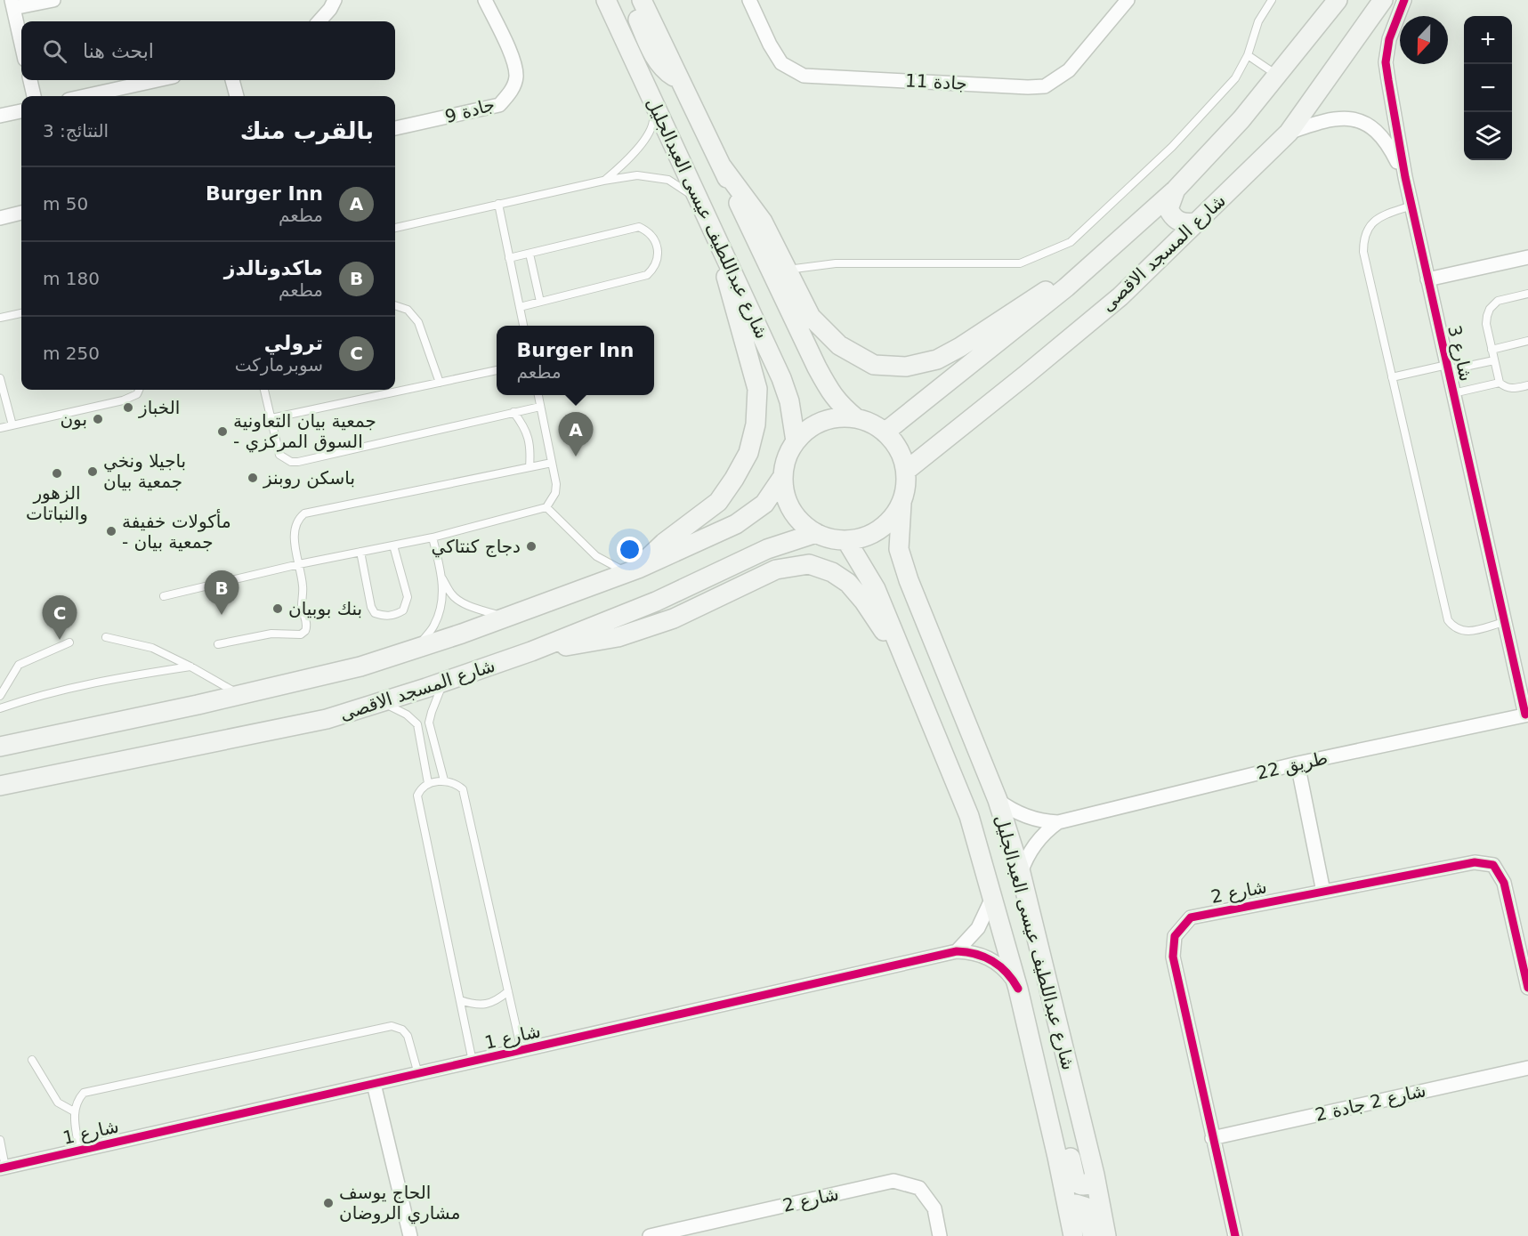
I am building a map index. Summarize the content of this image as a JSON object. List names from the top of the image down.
{
  "streets": {
    "main road": ["شارع عبداللطيف عيسى العبدالجليل", "شارع المسجد الاقصى"],
    "street": [
      "جادة 11",
      "جادة 9",
      "شارع 3",
      "طريق 22",
      "شارع 2",
      "شارع 1",
      "شارع 2 جادة 2"
    ]
  },
  "crossings": [
    ["شارع عبداللطيف عيسى العبدالجليل", "شارع المسجد الاقصى"],
    ["شارع عبداللطيف عيسى العبدالجليل", "طريق 22"],
    ["شارع عبداللطيف عيسى العبدالجليل", "شارع 1"],
    ["شارع المسجد الاقصى", "شارع 3"],
    ["شارع 3", "طريق 22"],
    ["شارع 2", "شارع 2 جادة 2"]
  ],
  "places": [
    "الخباز",
    "بون",
    "جمعية بيان التعاونية - السوق المركزي",
    "باجيلا ونخي جمعية بيان",
    "الزهور والنباتات",
    "باسكن روبنز",
    "مأكولات خفيفة - جمعية بيان",
    "دجاج كنتاكي",
    "بنك بوبيان",
    "الحاج يوسف مشاري الروضان"
  ],
  "north": "bottom",
  "page": {
    "map_buttons": ["+", "−"],
    "search": "ابحث هنا",
    "heading": ["بالقرب منك", "النتائج: 3"],
    "list": [
      {
        "mark": "A",
        "name": "Burger Inn",
        "note": "مطعم",
        "value": "50 m"
      },
      {
        "mark": "B",
        "name": "ماكدونالدز",
        "note": "مطعم",
        "value": "180 m"
      },
      {
        "mark": "C",
        "name": "ترولي",
        "note": "سوبرماركت",
        "value": "250 m"
      }
    ],
    "popup": ["Burger Inn", "مطعم"],
    "pins": ["A", "B", "C"]
  }
}
